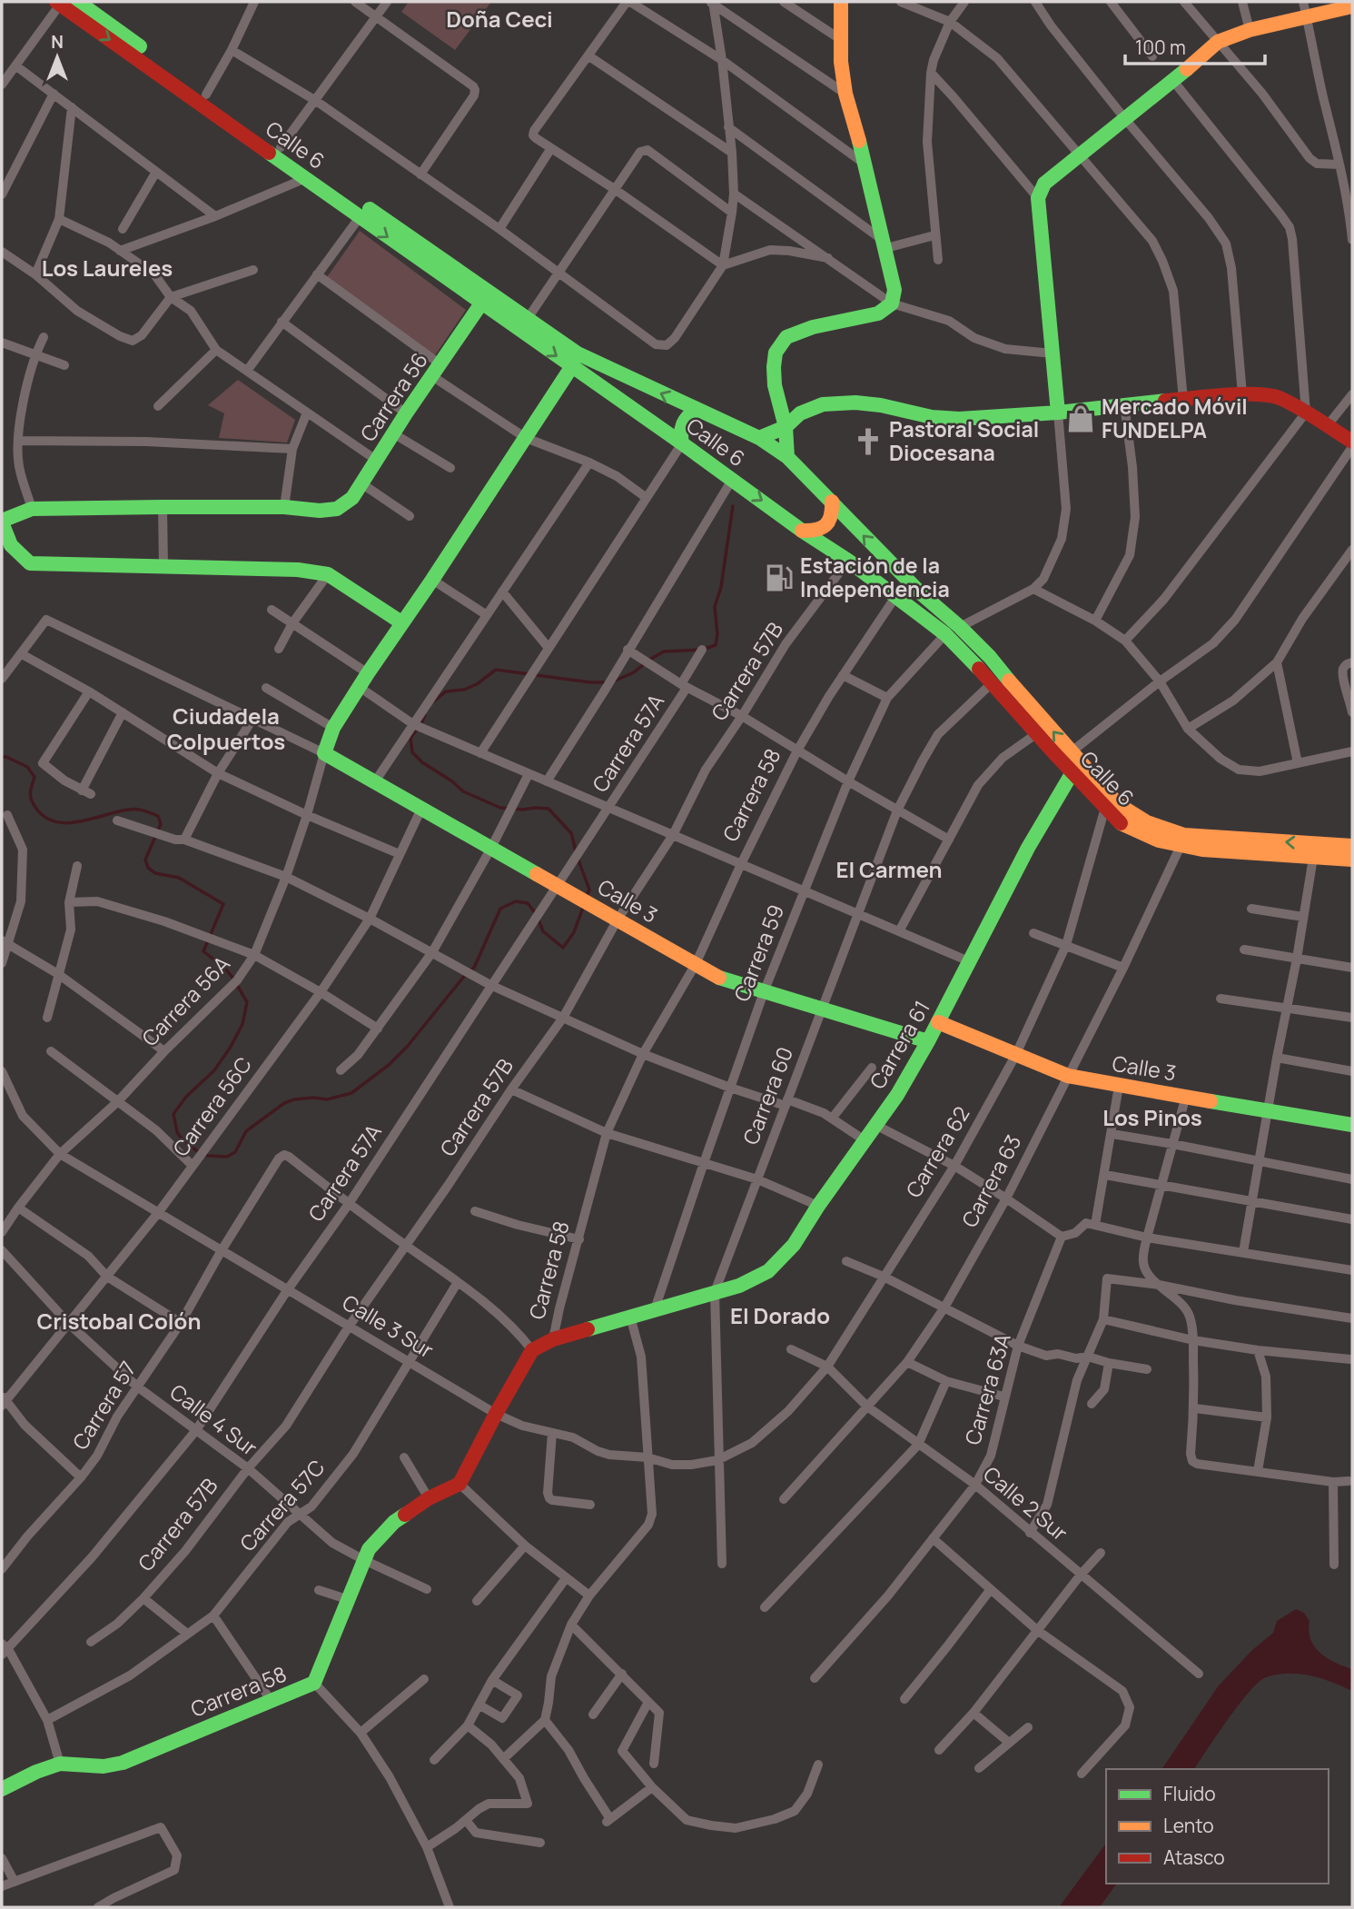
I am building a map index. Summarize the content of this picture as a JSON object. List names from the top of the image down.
{
  "streets": {
    "main road": [
      "Calle 6",
      "Carrera 56",
      "Carrera 58",
      "Calle 3",
      "Carrera 61"
    ],
    "street": [
      "Carrera 57B",
      "Carrera 57A",
      "Carrera 59",
      "Carrera 56A",
      "Carrera 60",
      "Carrera 56C",
      "Carrera 62",
      "Carrera 63",
      "Calle 3 Sur",
      "Carrera 63A",
      "Carrera 57",
      "Calle 4 Sur",
      "Calle 2 Sur",
      "Carrera 57C"
    ]
  },
  "crossings": [
    ["Calle 6", "Carrera 56"],
    ["Calle 6", "Carrera 57B"],
    ["Calle 6", "Carrera 58"],
    ["Calle 6", "Carrera 59"],
    ["Calle 6", "Carrera 61"],
    ["Calle 6", "Carrera 60"],
    ["Calle 6", "Carrera 62"],
    ["Calle 6", "Carrera 63"],
    ["Carrera 57B", "Calle 3"],
    ["Carrera 57B", "Calle 3 Sur"],
    ["Carrera 57B", "Calle 4 Sur"],
    ["Carrera 57A", "Calle 3"],
    ["Carrera 57A", "Calle 3 Sur"],
    ["Carrera 57A", "Carrera 57"],
    ["Carrera 57A", "Calle 4 Sur"],
    ["Carrera 58", "Calle 3"],
    ["Carrera 58", "Carrera 61"],
    ["Carrera 58", "Calle 4 Sur"],
    ["Calle 3", "Carrera 59"],
    ["Calle 3", "Carrera 56A"],
    ["Calle 3", "Carrera 61"],
    ["Calle 3", "Carrera 60"],
    ["Calle 3", "Carrera 56C"],
    ["Calle 3", "Carrera 62"],
    ["Calle 3", "Carrera 63"],
    ["Carrera 59", "Carrera 61"],
    ["Carrera 56A", "Calle 3 Sur"],
    ["Carrera 61", "Carrera 60"],
    ["Carrera 60", "Carrera 62"],
    ["Carrera 60", "Calle 3 Sur"],
    ["Carrera 56C", "Calle 3 Sur"],
    ["Carrera 56C", "Calle 4 Sur"],
    ["Carrera 62", "Calle 3 Sur"],
    ["Carrera 62", "Calle 2 Sur"],
    ["Carrera 63", "Calle 2 Sur"],
    ["Calle 3 Sur", "Carrera 57"],
    ["Calle 3 Sur", "Carrera 57C"],
    ["Carrera 63A", "Calle 2 Sur"],
    ["Carrera 57", "Calle 4 Sur"],
    ["Calle 4 Sur", "Carrera 57C"]
  ],
  "districts": [
    "Doña Ceci",
    "Los Laureles",
    "Ciudadela Colpuertos",
    "El Carmen",
    "Los Pinos",
    "El Dorado",
    "Cristobal Colón"
  ],
  "places": {
    "shop": ["Mercado Móvil FUNDELPA"],
    "church": ["Pastoral Social Diocesana"],
    "fuel station": ["Estación de la Independencia"]
  },
  "legend": ["Fluido", "Lento", "Atasco"],
  "scale_bar": "100 m",
  "north": "top"
}
